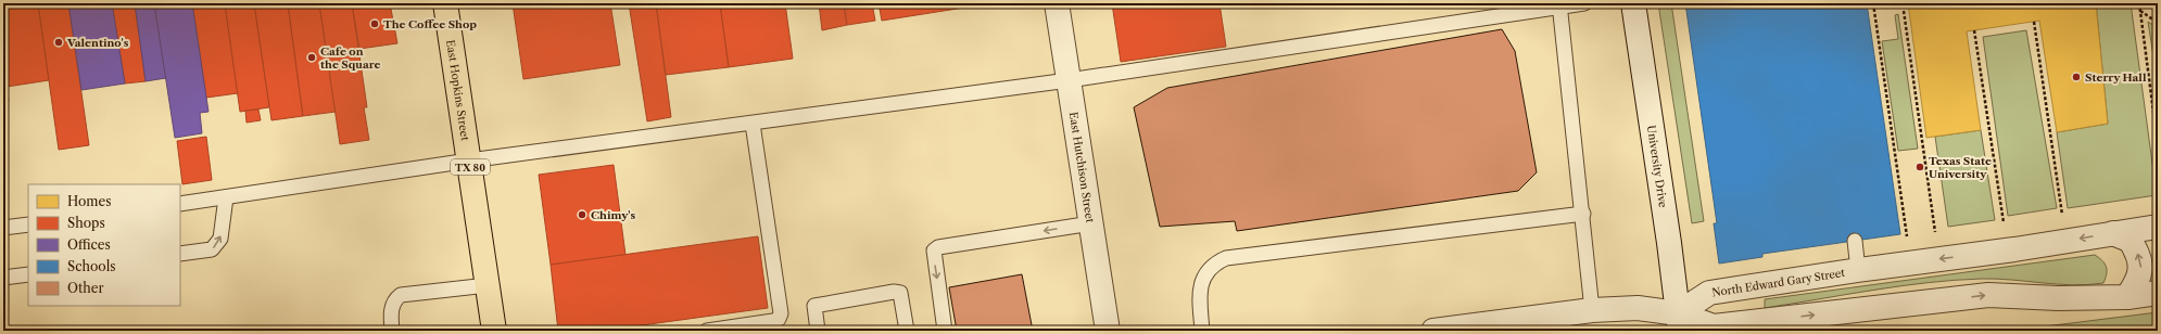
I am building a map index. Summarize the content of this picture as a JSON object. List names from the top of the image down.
{
  "streets": {
    "main road": ["East Hopkins Street", "TX 80"],
    "street": ["East Hutchison Street", "University Drive", "North Edward Gary Street"]
  },
  "crossings": [
    ["University Drive", "North Edward Gary Street"]
  ],
  "places": [
    "The Coffee Shop",
    "Valentino's",
    "Cafe on the Square",
    "Sterry Hall",
    "Texas State University",
    "Chimy's"
  ],
  "legend": [
    "Homes",
    "Shops",
    "Offices",
    "Schools",
    "Other"
  ]
}
